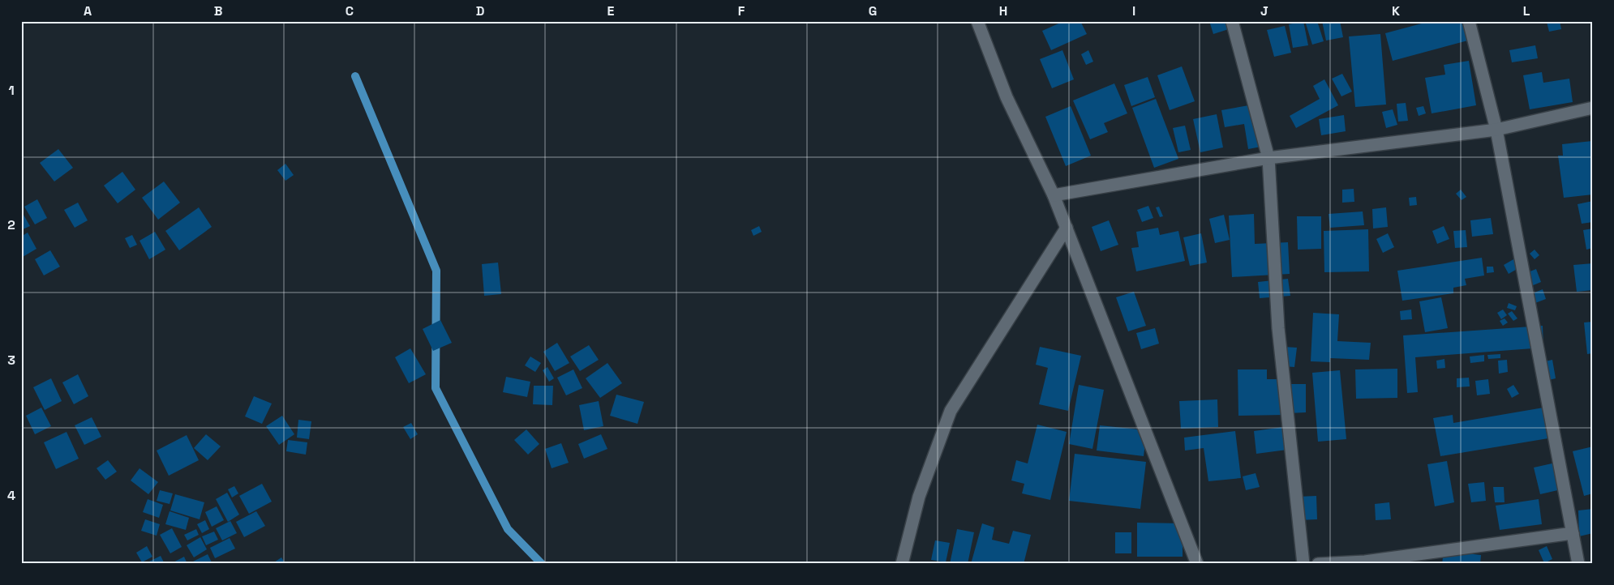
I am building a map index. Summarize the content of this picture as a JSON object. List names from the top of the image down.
{
  "grid": {
    "columns": [
      "A",
      "B",
      "C",
      "D",
      "E",
      "F",
      "G",
      "H",
      "I",
      "J",
      "K",
      "L"
    ],
    "rows": [
      "1",
      "2",
      "3",
      "4"
    ]
  }
}
